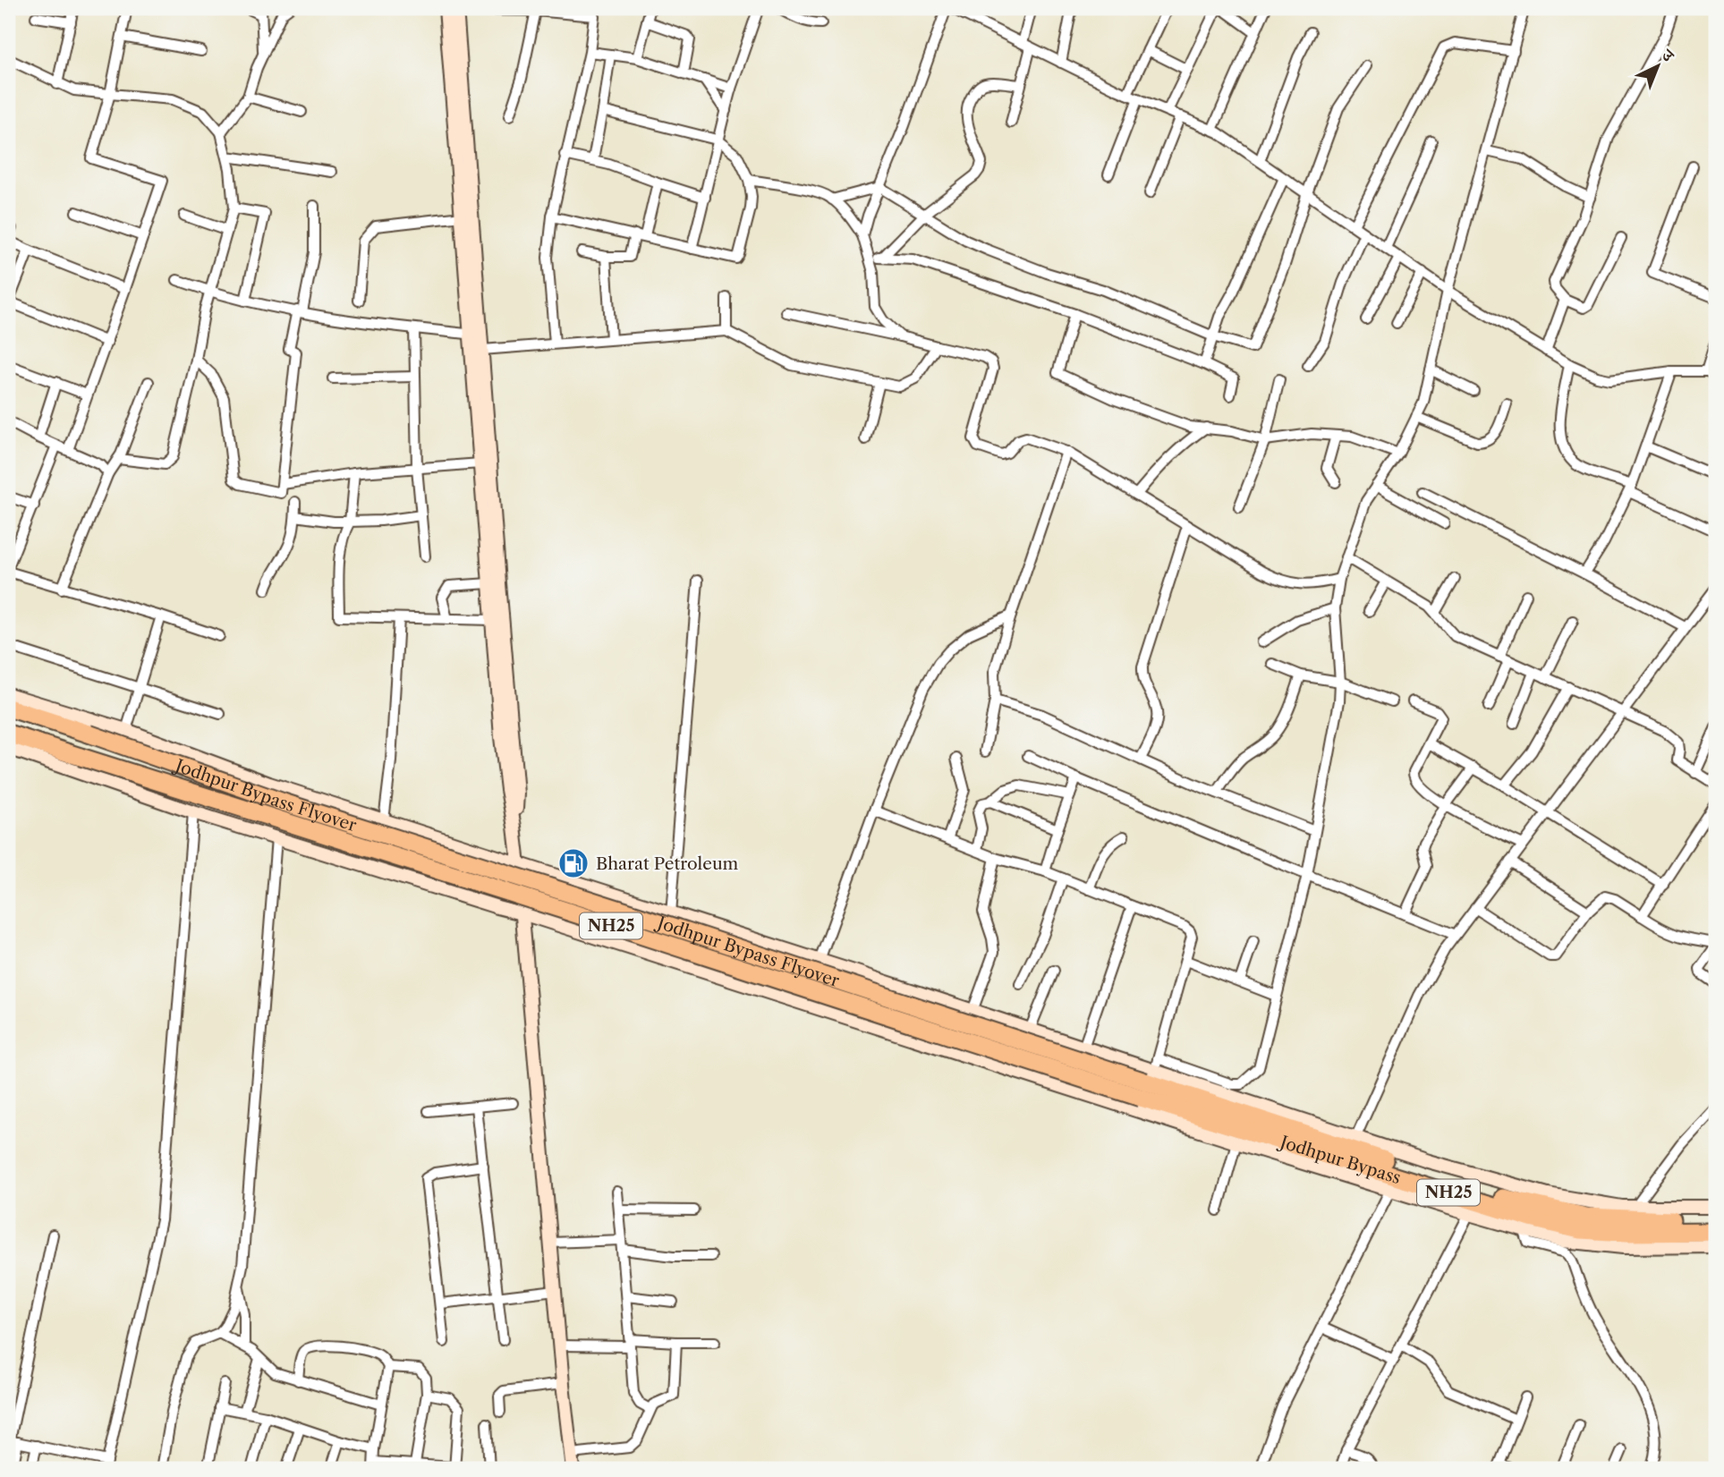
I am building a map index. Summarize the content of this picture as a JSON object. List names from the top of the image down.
{
  "streets": {
    "highway": ["Jodhpur Bypass Flyover", "NH25", "Jodhpur Bypass"]
  },
  "crossings": [
    ["Jodhpur Bypass Flyover", "Jodhpur Bypass"]
  ],
  "places": {
    "fuel station": ["Bharat Petroleum"]
  },
  "north": "top right"
}
